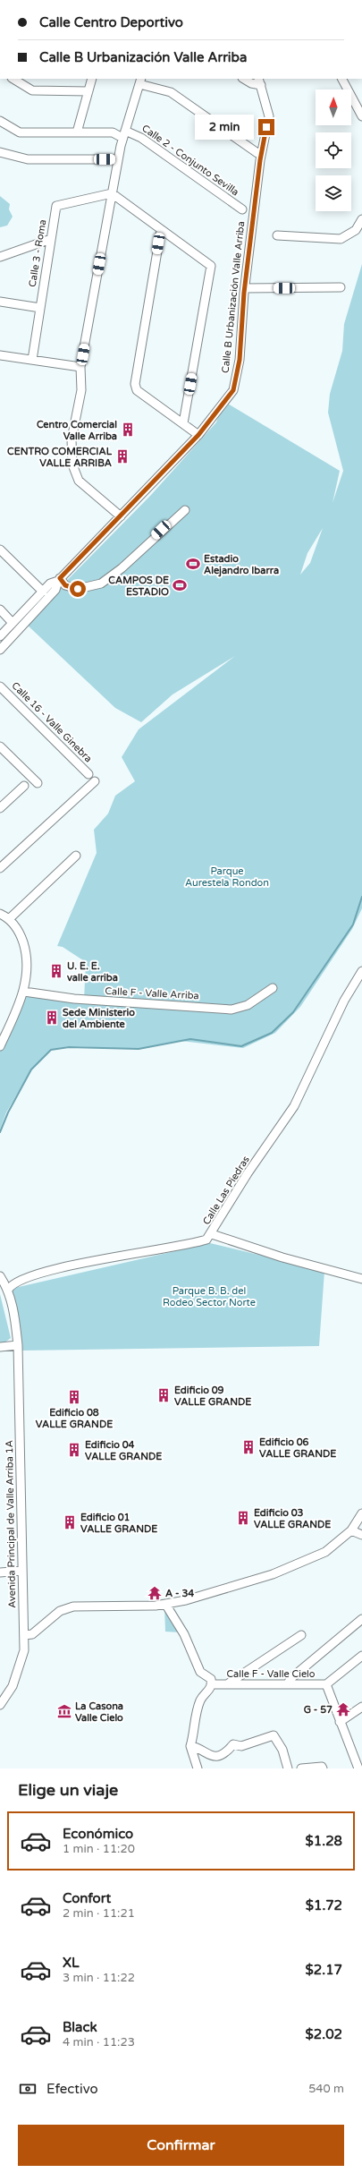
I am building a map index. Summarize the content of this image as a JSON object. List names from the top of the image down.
{
  "streets": {
    "street": [
      "Calle 2 - Conjunto Sevilla",
      "Calle 3 - Roma",
      "Calle B Urbanización Valle Arriba",
      "Calle 16 - Valle Ginebra",
      "Calle F - Valle Arriba",
      "Calle Las Piedras",
      "Avenida Principal de Valle Arriba 1A",
      "Calle F - Valle Cielo"
    ]
  },
  "crossings": [
    ["Calle Las Piedras", "Avenida Principal de Valle Arriba 1A"]
  ],
  "parks": ["Parque Aurestela Rondon", "Parque B. B. del Rodeo Sector Norte"],
  "places": {
    "building": [
      "Centro Comercial Valle Arriba",
      "CENTRO COMERCIAL VALLE ARRIBA",
      "U. E. E. valle arriba",
      "Sede Ministerio del Ambiente",
      "Edificio 09 VALLE GRANDE",
      "Edificio 08 VALLE GRANDE",
      "Edificio 06 VALLE GRANDE",
      "Edificio 04 VALLE GRANDE",
      "Edificio 03 VALLE GRANDE",
      "Edificio 01 VALLE GRANDE"
    ],
    "sports": ["Estadio Alejandro Ibarra", "CAMPOS DE ESTADIO"],
    "temple": ["A - 34", "G - 57"],
    "museum": ["La Casona Valle Cielo"]
  },
  "north": "top",
  "page": {
    "banner": ["Calle Centro Deportivo", "Calle B Urbanización Valle Arriba"],
    "bubble": "2 min",
    "heading": "Elige un viaje",
    "list": [
      {
        "name": "Económico",
        "note": "1 min · 11:20",
        "value": "$1.28"
      },
      {
        "name": "Confort",
        "note": "2 min · 11:21",
        "value": "$1.72"
      },
      {
        "name": "XL",
        "note": "3 min · 11:22",
        "value": "$2.17"
      },
      {
        "name": "Black",
        "note": "4 min · 11:23",
        "value": "$2.02"
      }
    ],
    "pay": ["Efectivo", "540 m"],
    "buttons": "Confirmar"
  }
}
